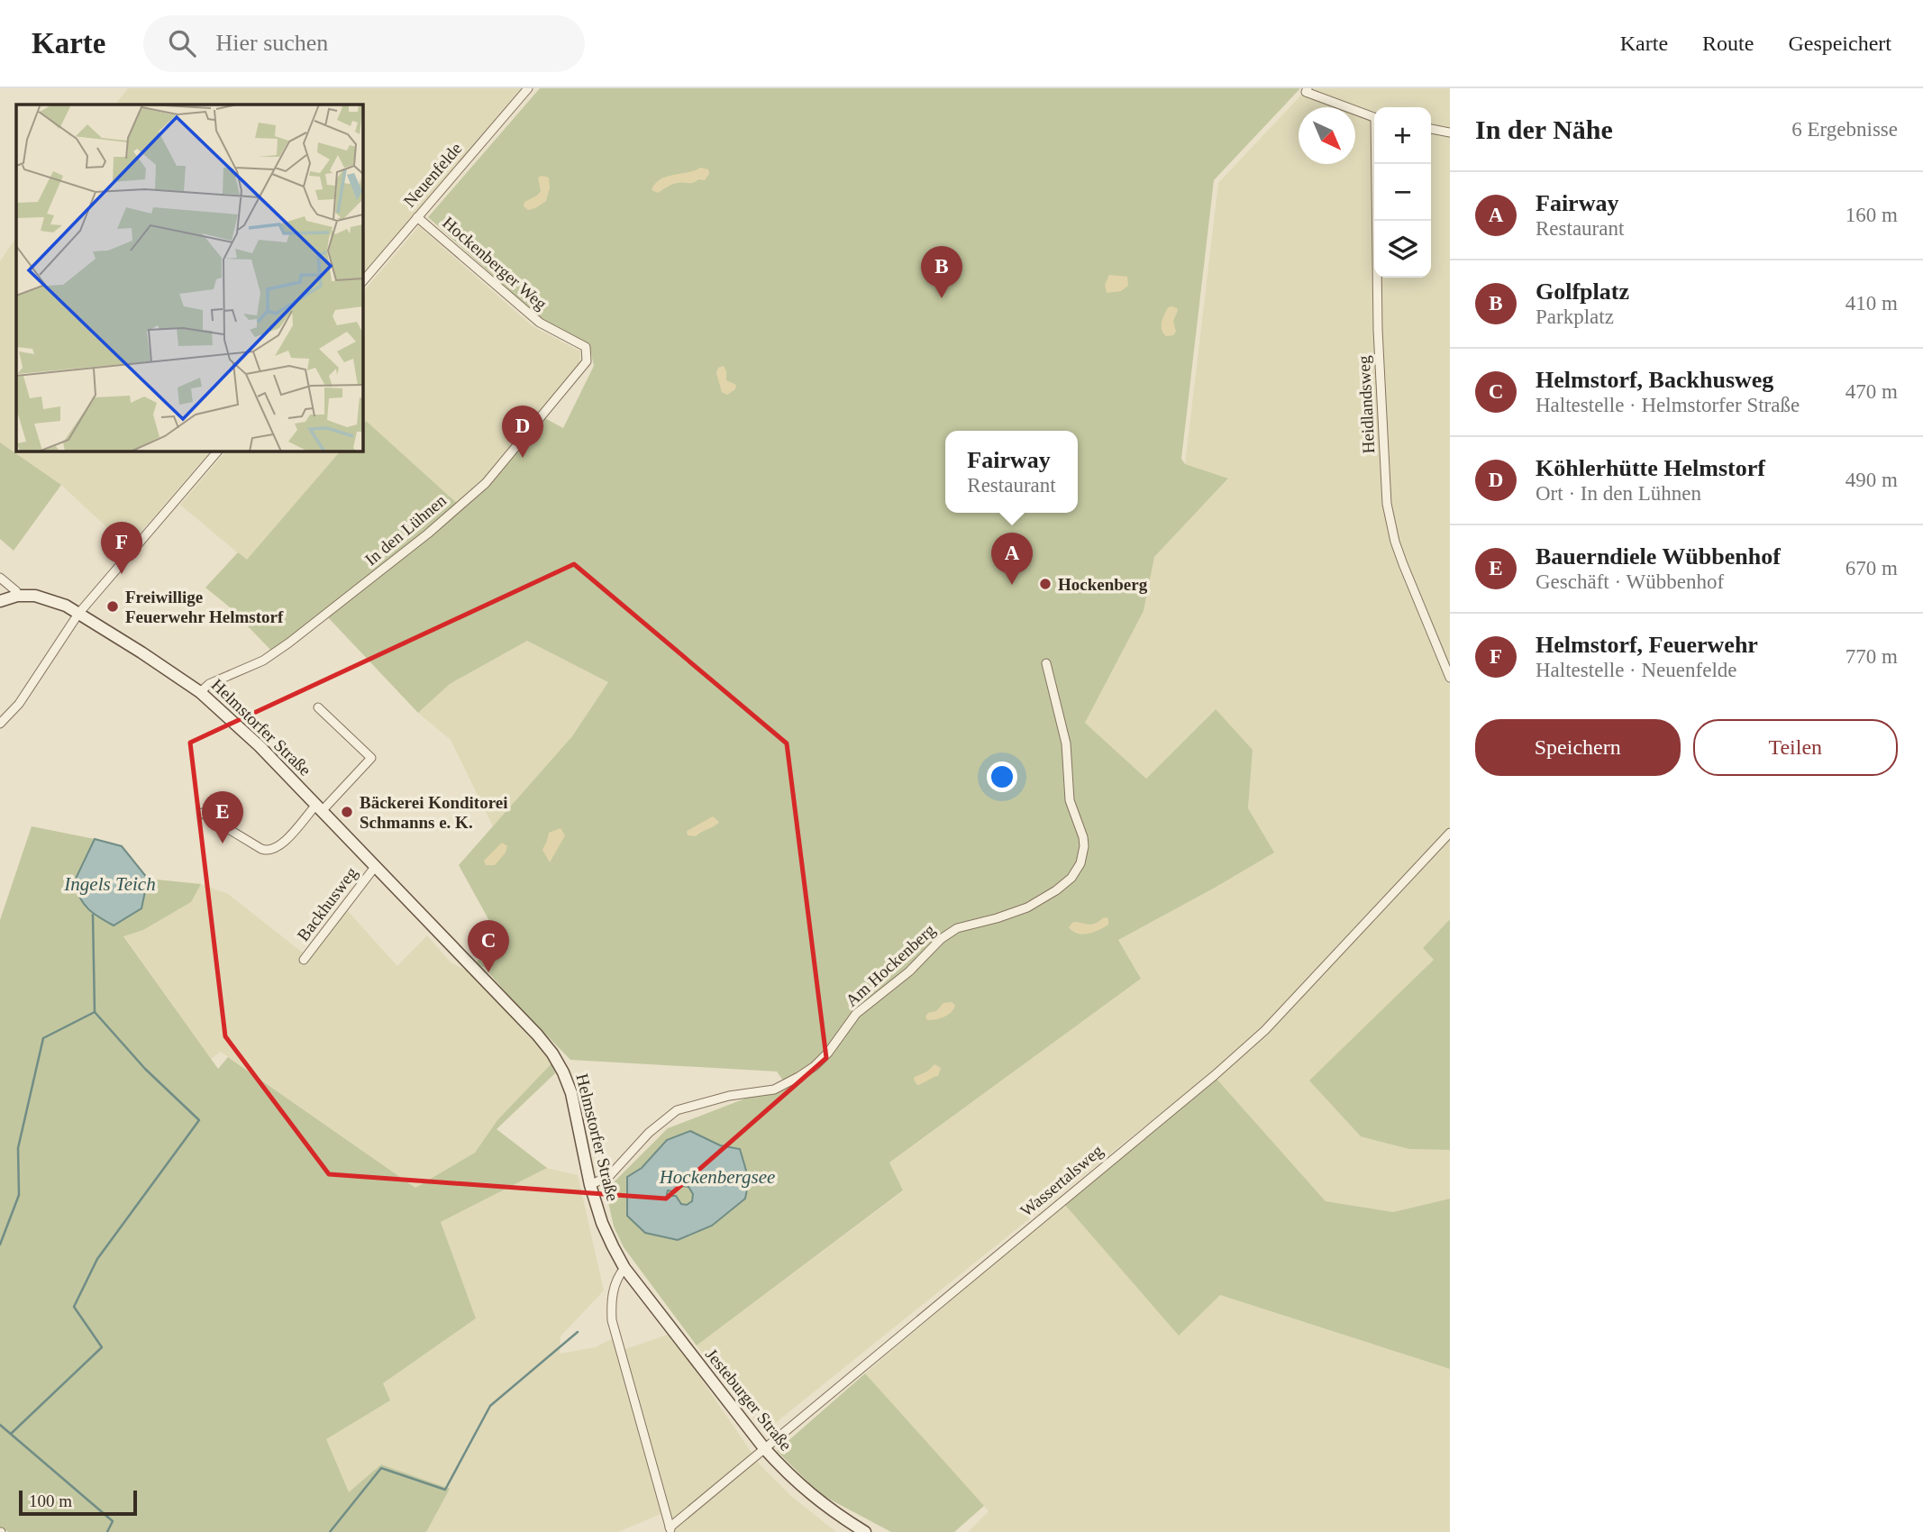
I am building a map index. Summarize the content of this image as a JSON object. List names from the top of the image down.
{
  "streets": {
    "main road": ["Helmstorfer Straße", "Jesteburger Straße"],
    "street": [
      "Neuenfelde",
      "Hockenberger Weg",
      "Heidlandsweg",
      "In den Lühnen",
      "Backhusweg",
      "Am Hockenberg",
      "Wassertalsweg"
    ]
  },
  "crossings": [
    ["Neuenfelde", "Hockenberger Weg"],
    ["Hockenberger Weg", "In den Lühnen"],
    ["In den Lühnen", "Helmstorfer Straße"],
    ["Helmstorfer Straße", "Backhusweg"],
    ["Helmstorfer Straße", "Am Hockenberg"],
    ["Helmstorfer Straße", "Jesteburger Straße"],
    ["Wassertalsweg", "Jesteburger Straße"]
  ],
  "water": ["Ingels Teich", "Hockenbergsee"],
  "places": ["Hockenberg", "Freiwillige Feuerwehr Helmstorf", "Bäckerei Konditorei Schmanns e. K."],
  "scale_bar": "100 m",
  "north": "bottom right",
  "page": {
    "header": "Karte",
    "search": "Hier suchen",
    "nav": ["Karte", "Route", "Gespeichert"],
    "heading": ["In der Nähe", "6 Ergebnisse"],
    "map_buttons": ["+", "−"],
    "list": [
      {
        "mark": "A",
        "name": "Fairway",
        "note": "Restaurant",
        "value": "160 m"
      },
      {
        "mark": "B",
        "name": "Golfplatz",
        "note": "Parkplatz",
        "value": "410 m"
      },
      {
        "mark": "C",
        "name": "Helmstorf, Backhusweg",
        "note": "Haltestelle · Helmstorfer Straße",
        "value": "470 m"
      },
      {
        "mark": "D",
        "name": "Köhlerhütte Helmstorf",
        "note": "Ort · In den Lühnen",
        "value": "490 m"
      },
      {
        "mark": "E",
        "name": "Bauerndiele Wübbenhof",
        "note": "Geschäft · Wübbenhof",
        "value": "670 m"
      },
      {
        "mark": "F",
        "name": "Helmstorf, Feuerwehr",
        "note": "Haltestelle · Neuenfelde",
        "value": "770 m"
      }
    ],
    "pins": [
      "B",
      "D",
      "F",
      "A",
      "E",
      "C"
    ],
    "popup": ["Fairway", "Restaurant"],
    "buttons": ["Speichern", "Teilen"],
    "scale": "100 m"
  }
}
